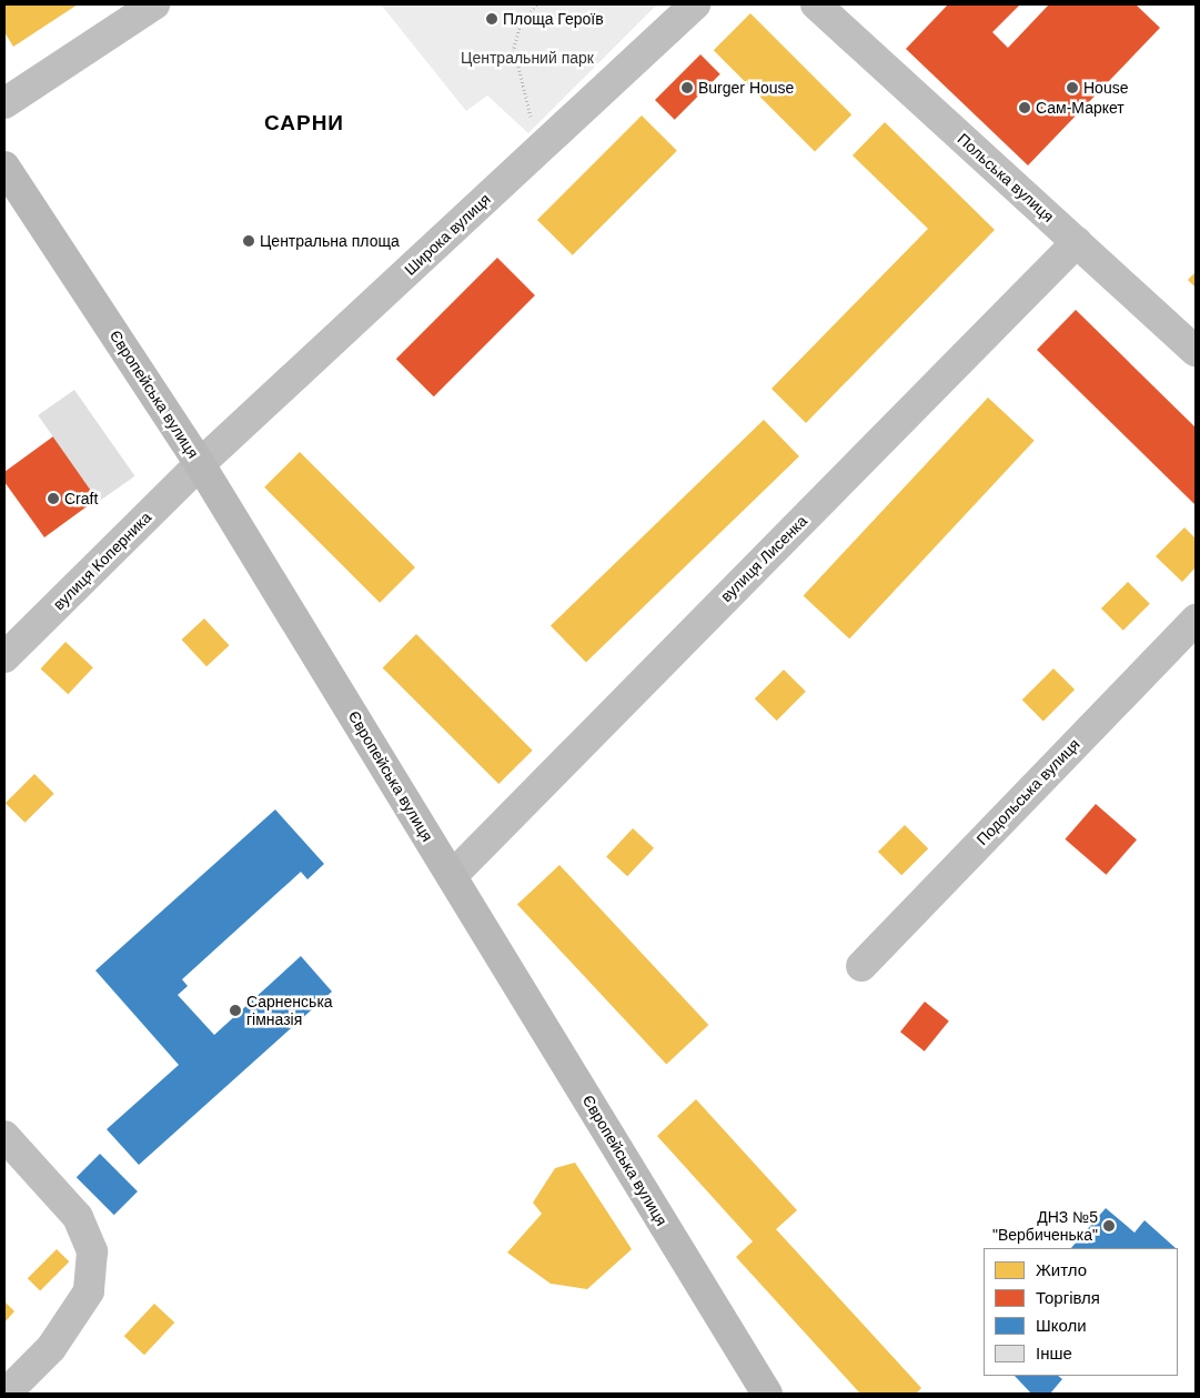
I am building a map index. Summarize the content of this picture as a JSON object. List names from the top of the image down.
{
  "streets": {
    "main road": ["Європейська вулиця"],
    "street": [
      "Польська вулиця",
      "Широка вулиця",
      "вулиця Лисенка",
      "вулиця Коперника",
      "Подольська вулиця"
    ]
  },
  "crossings": [
    ["Польська вулиця", "вулиця Лисенка"],
    ["Широка вулиця", "Європейська вулиця"],
    ["Широка вулиця", "вулиця Коперника"],
    ["Європейська вулиця", "вулиця Лисенка"],
    ["Європейська вулиця", "вулиця Коперника"]
  ],
  "districts": ["САРНИ"],
  "parks": ["Центральний парк"],
  "places": [
    "Площа Героїв",
    "Burger House",
    "House",
    "Сам-Маркет",
    "Центральна площа",
    "Craft",
    "Сарненська гімназія",
    "ДНЗ №5 \"Вербиченька\""
  ],
  "legend": [
    "Житло",
    "Торгівля",
    "Школи",
    "Інше"
  ]
}
